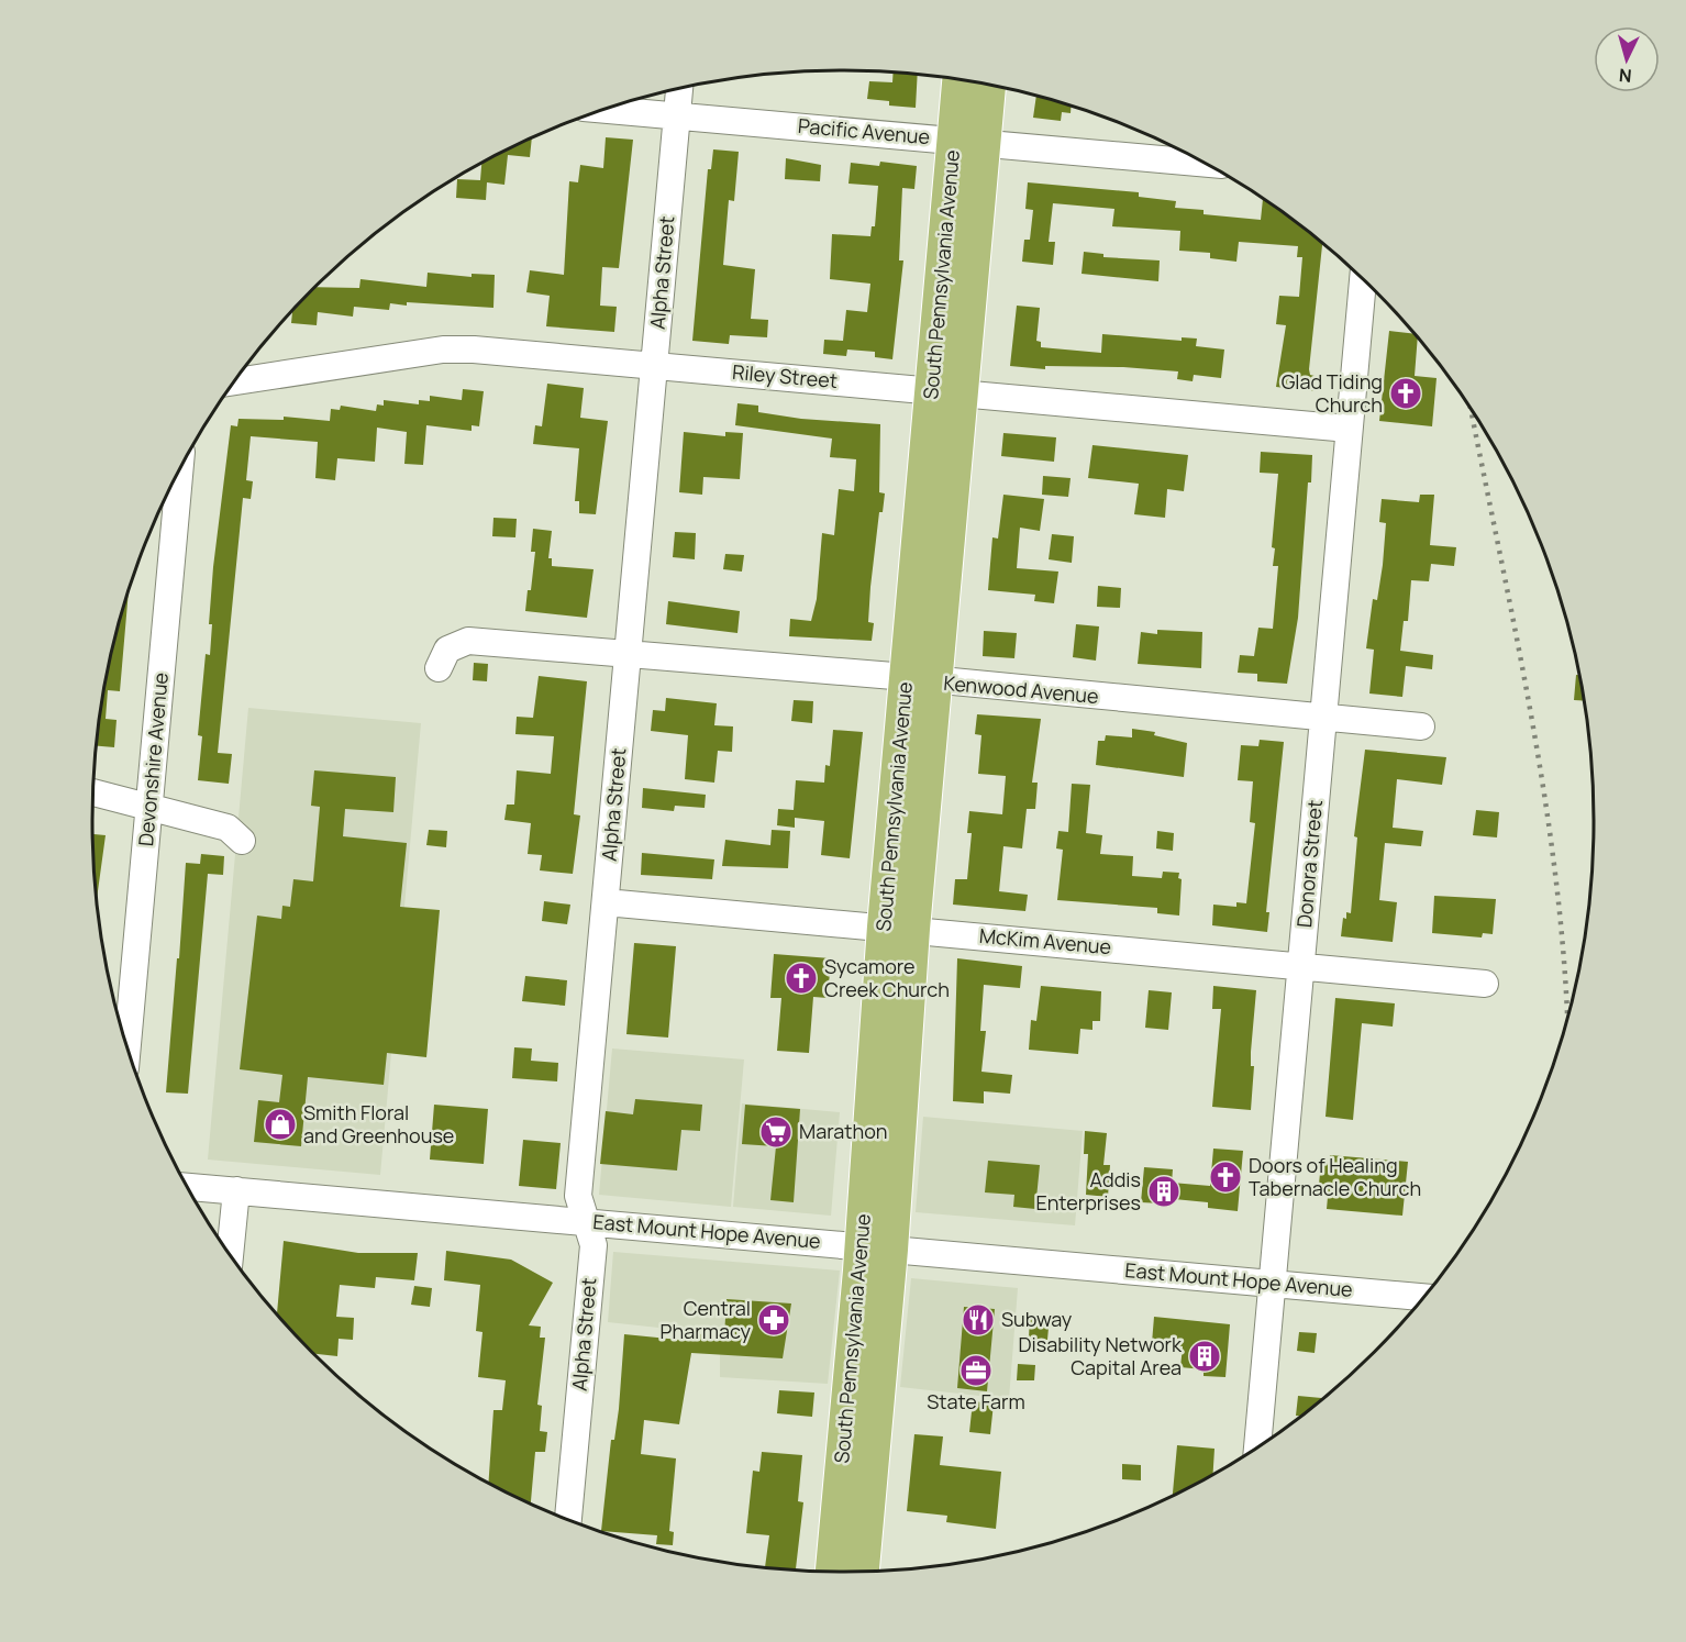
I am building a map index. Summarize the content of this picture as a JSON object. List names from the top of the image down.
{
  "streets": {
    "main road": ["South Pennsylvania Avenue"],
    "street": [
      "Pacific Avenue",
      "Alpha Street",
      "Riley Street",
      "Kenwood Avenue",
      "Devonshire Avenue",
      "Donora Street",
      "McKim Avenue",
      "East Mount Hope Avenue"
    ]
  },
  "crossings": [
    ["Pacific Avenue", "Alpha Street"],
    ["Pacific Avenue", "South Pennsylvania Avenue"],
    ["Alpha Street", "Riley Street"],
    ["Alpha Street", "Kenwood Avenue"],
    ["Alpha Street", "McKim Avenue"],
    ["Alpha Street", "East Mount Hope Avenue"],
    ["South Pennsylvania Avenue", "Riley Street"],
    ["South Pennsylvania Avenue", "Kenwood Avenue"],
    ["South Pennsylvania Avenue", "McKim Avenue"],
    ["South Pennsylvania Avenue", "East Mount Hope Avenue"],
    ["Riley Street", "Donora Street"],
    ["Kenwood Avenue", "Donora Street"],
    ["Donora Street", "McKim Avenue"],
    ["Donora Street", "East Mount Hope Avenue"]
  ],
  "places": {
    "church": ["Glad Tiding Church", "Sycamore Creek Church", "Doors of Healing Tabernacle Church"],
    "shop": ["Smith Floral and Greenhouse"],
    "supermarket": ["Marathon"],
    "building": ["Addis Enterprises", "Disability Network Capital Area"],
    "pharmacy": ["Central Pharmacy"],
    "restaurant": ["Subway"],
    "office": ["State Farm"]
  },
  "north": "bottom"
}
